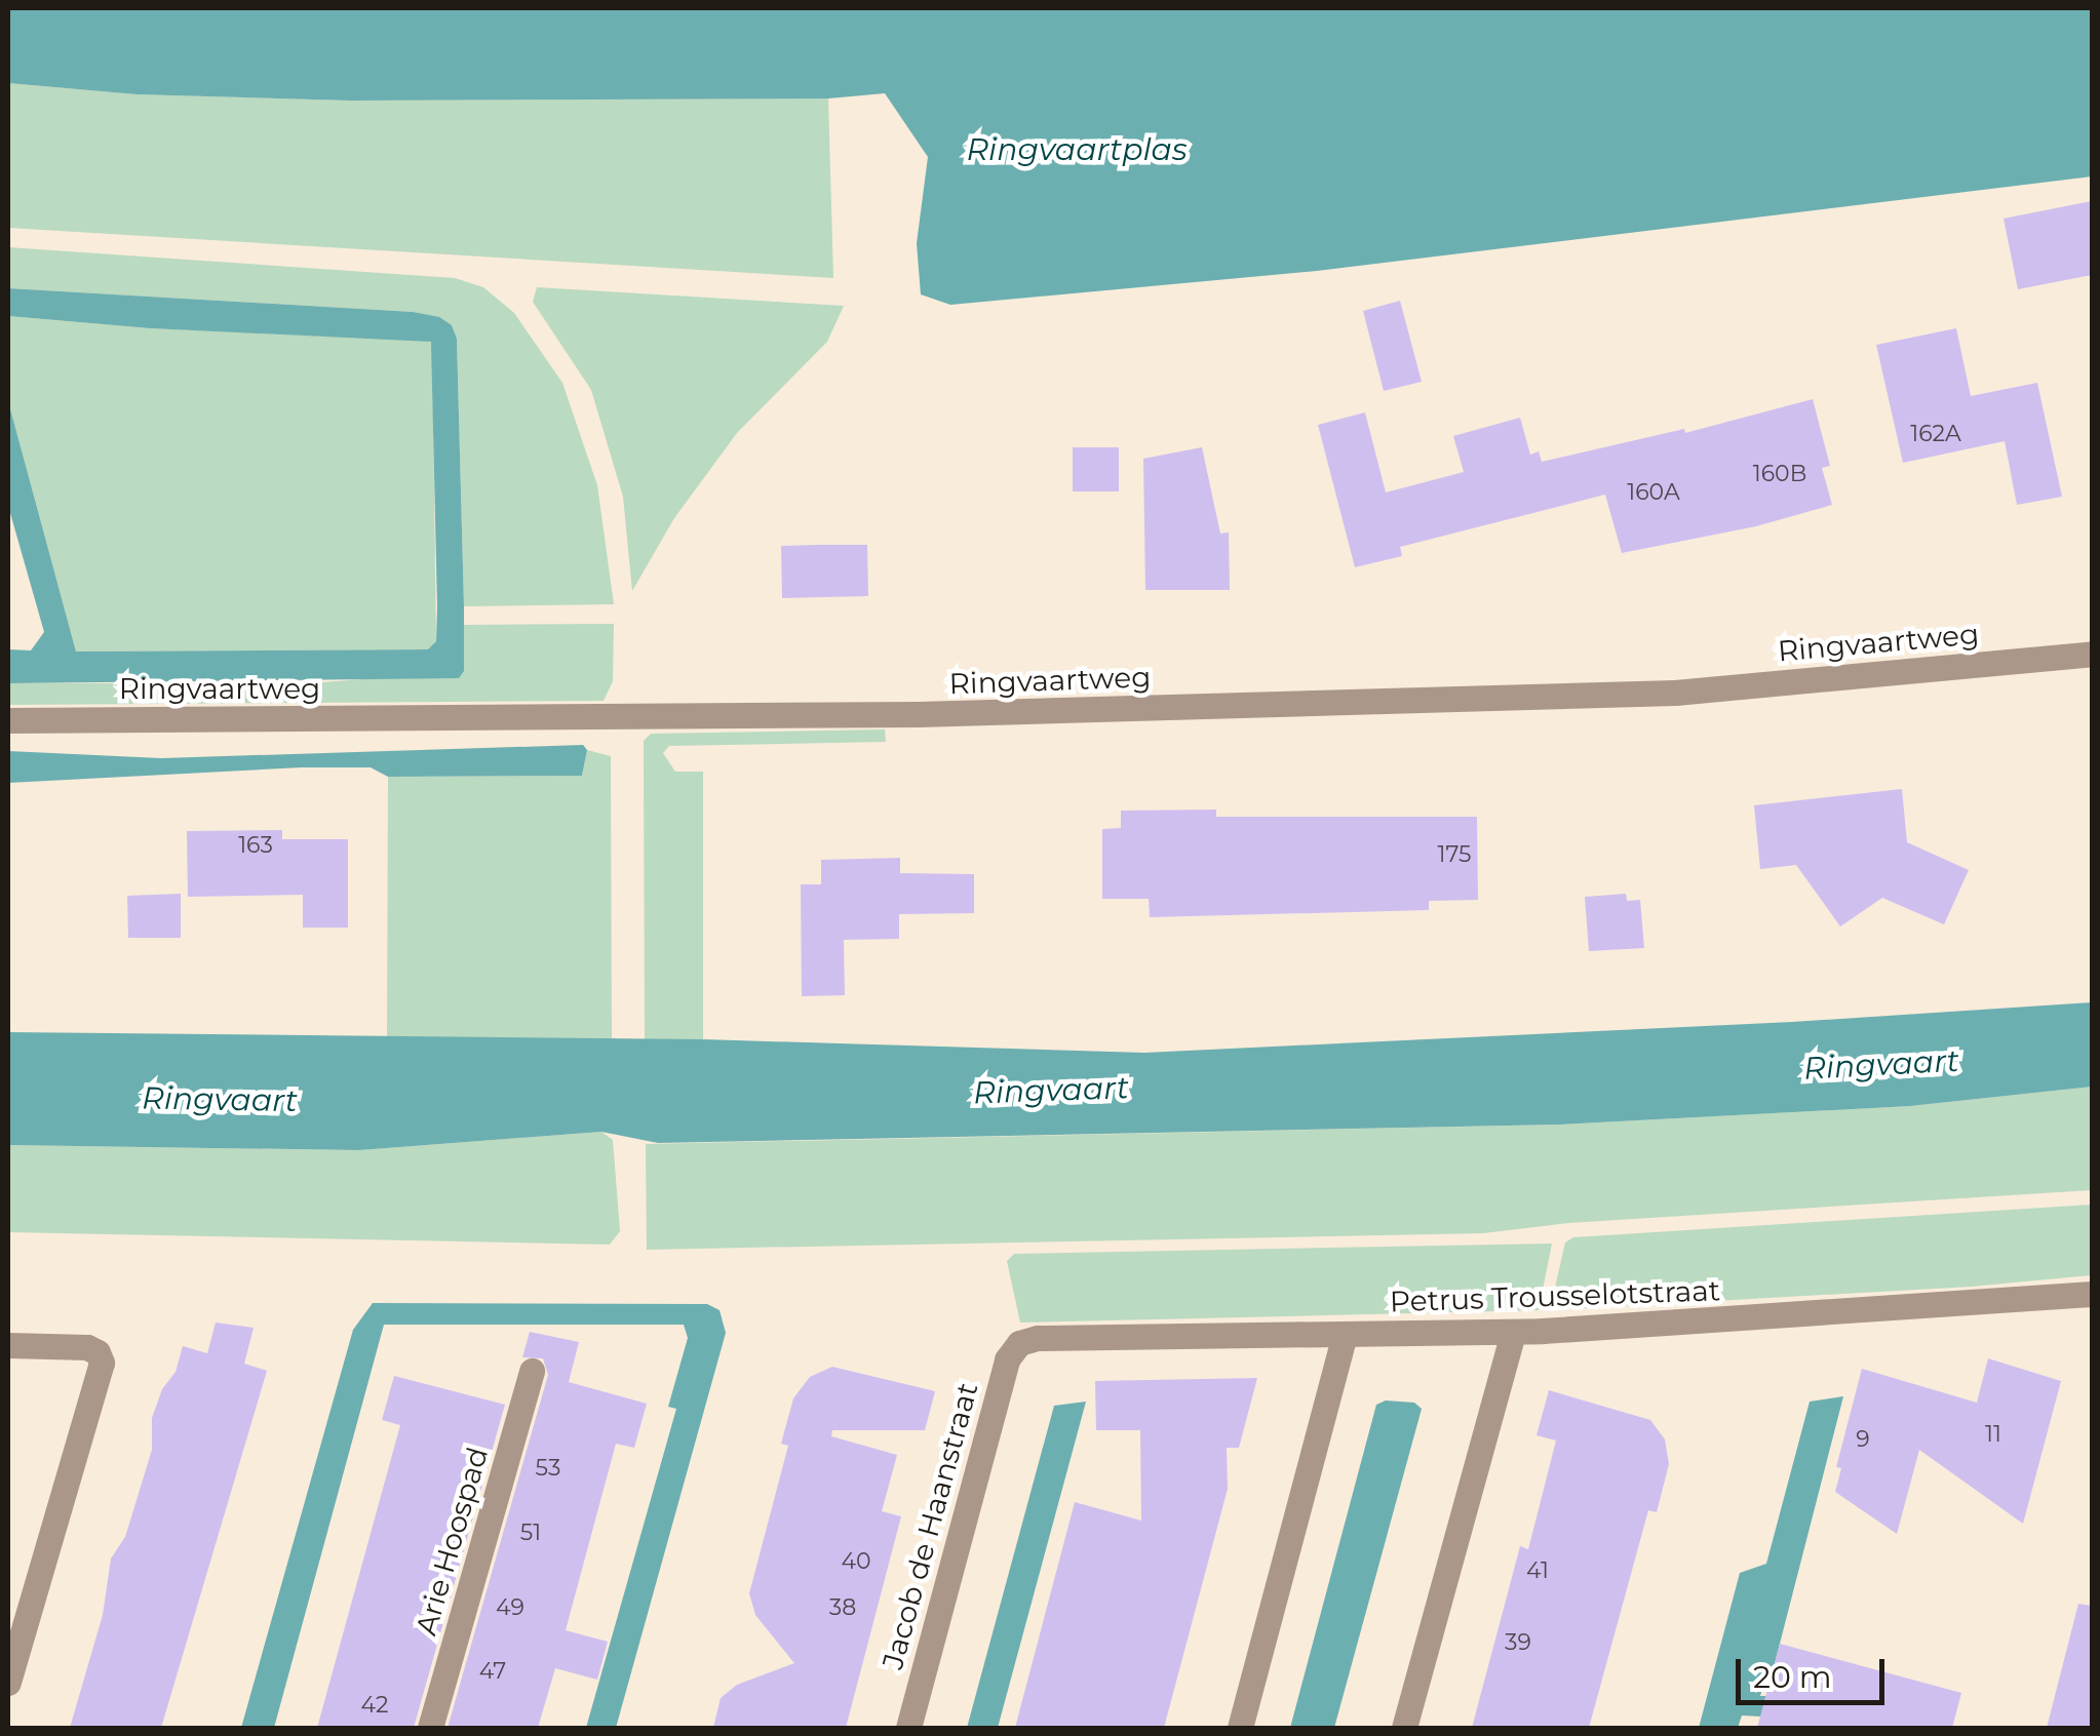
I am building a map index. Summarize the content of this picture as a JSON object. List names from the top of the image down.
{
  "streets": {
    "street": [
      "Ringvaartweg",
      "Petrus Trousselotstraat",
      "Jacob de Haanstraat",
      "Arie Hoospad"
    ]
  },
  "crossings": [
    ["Petrus Trousselotstraat", "Jacob de Haanstraat"]
  ],
  "water": ["Ringvaartplas", "Ringvaart"],
  "house_numbers": [
    "162A",
    "160B",
    "160A",
    "163",
    "175",
    "11",
    "9",
    "53",
    "51",
    "40",
    "41",
    "49",
    "38",
    "39",
    "47",
    "42"
  ],
  "scale_bar": "20 m"
}
